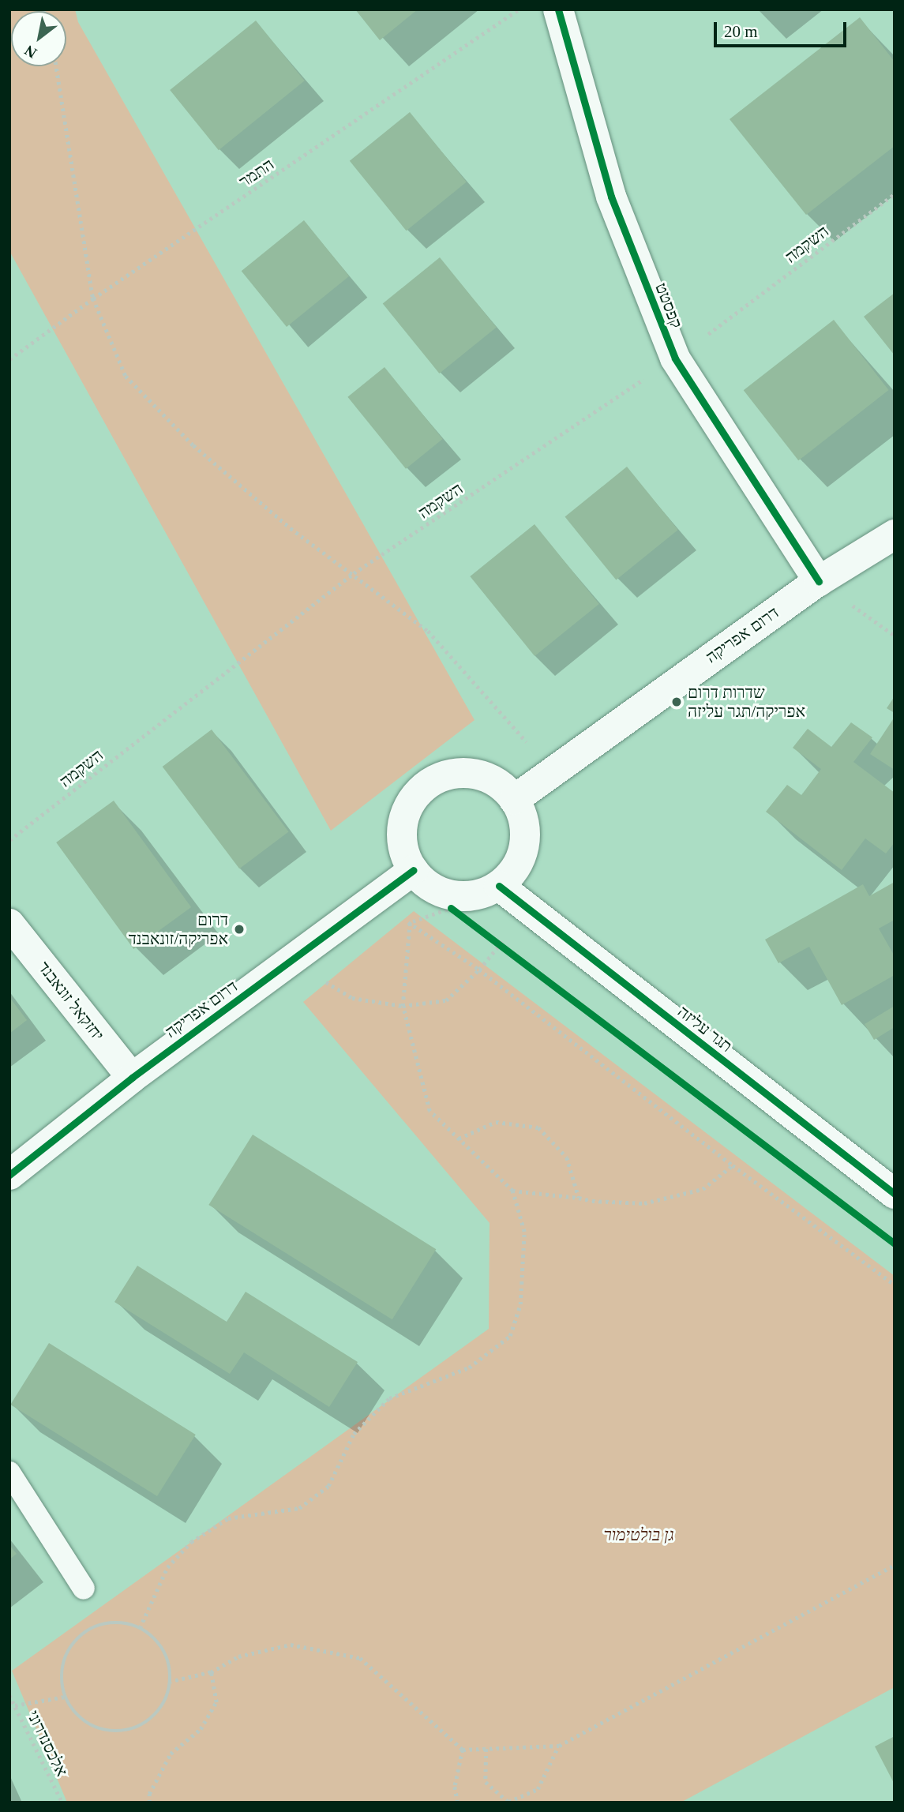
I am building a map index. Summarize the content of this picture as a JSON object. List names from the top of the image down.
{
  "streets": {
    "street": [
      "קפסטט",
      "דרום אפריקה",
      "יחזקאל זונאבנד",
      "תגר עליזה"
    ],
    "path": ["התמר", "השקמה", "אלכסנדרוני"]
  },
  "crossings": [
    ["השקמה", "קפסטט"],
    ["קפסטט", "דרום אפריקה"],
    ["דרום אפריקה", "יחזקאל זונאבנד"],
    ["דרום אפריקה", "תגר עליזה"]
  ],
  "parks": ["גן בולטימור"],
  "places": ["שדרות דרום אפריקה/תגר עליזה", "דרום אפריקה/זונאבנד"],
  "scale_bar": "20 m",
  "north": "bottom left"
}
